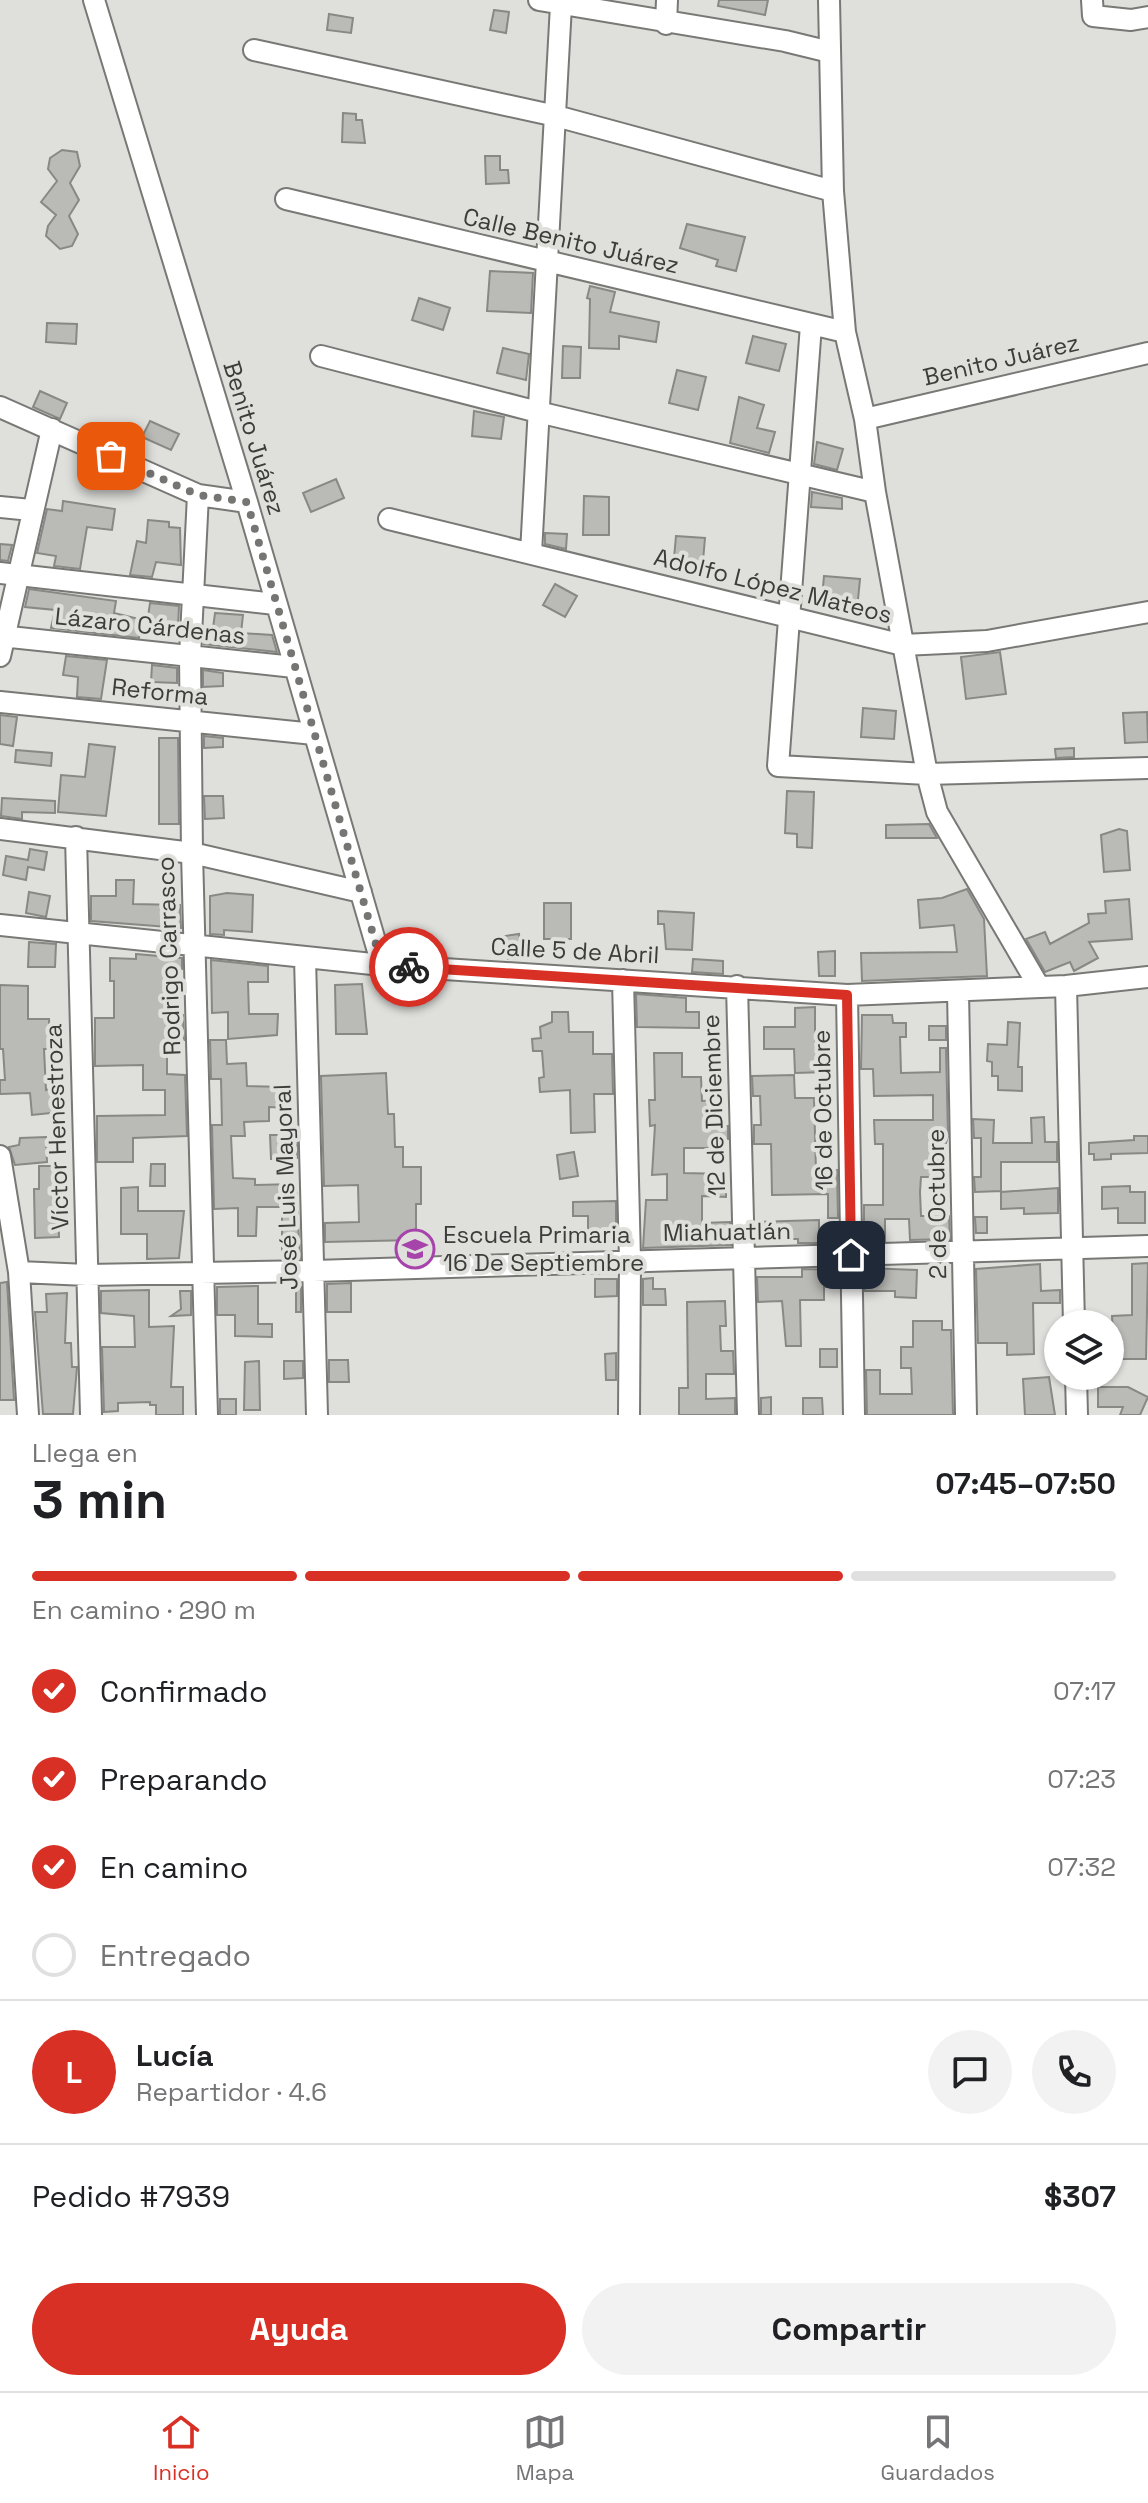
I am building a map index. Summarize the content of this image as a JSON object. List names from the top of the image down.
{
  "streets": {
    "street": [
      "Calle Benito Juárez",
      "Benito Juárez",
      "Adolfo López Mateos",
      "Lázaro Cárdenas",
      "Reforma",
      "Calle 5 de Abril",
      "Rodrigo Carrasco",
      "12 de Diciembre",
      "16 de Octubre",
      "Víctor Henestroza",
      "José Luis Mayoral",
      "2 de Octubre",
      "Miahuatlán"
    ]
  },
  "crossings": [
    ["Benito Juárez", "Lázaro Cárdenas"],
    ["Benito Juárez", "Reforma"],
    ["Benito Juárez", "Calle 5 de Abril"],
    ["Lázaro Cárdenas", "Rodrigo Carrasco"],
    ["Reforma", "Rodrigo Carrasco"],
    ["Calle 5 de Abril", "Rodrigo Carrasco"],
    ["Calle 5 de Abril", "12 de Diciembre"],
    ["Calle 5 de Abril", "16 de Octubre"],
    ["Calle 5 de Abril", "Víctor Henestroza"],
    ["Calle 5 de Abril", "José Luis Mayoral"],
    ["Calle 5 de Abril", "2 de Octubre"],
    ["Rodrigo Carrasco", "Miahuatlán"],
    ["12 de Diciembre", "Miahuatlán"],
    ["16 de Octubre", "Miahuatlán"],
    ["Víctor Henestroza", "Miahuatlán"],
    ["José Luis Mayoral", "Miahuatlán"],
    ["2 de Octubre", "Miahuatlán"]
  ],
  "places": {
    "school or university": ["Escuela Primaria 16 De Septiembre"]
  },
  "page": {
    "heading": ["3 min", "Llega en", "07:45–07:50"],
    "panel": [
      "Lucía",
      "Repartidor · 4.6",
      "Pedido #7939",
      "$307"
    ],
    "bar": "En camino · 290 m",
    "list": [
      ["Confirmado", "07:17"],
      ["Preparando", "07:23"],
      ["En camino", "07:32"],
      "Entregado"
    ],
    "round": "L",
    "buttons": ["Ayuda", "Compartir"],
    "tabs": ["Inicio", "Mapa", "Guardados"]
  }
}
